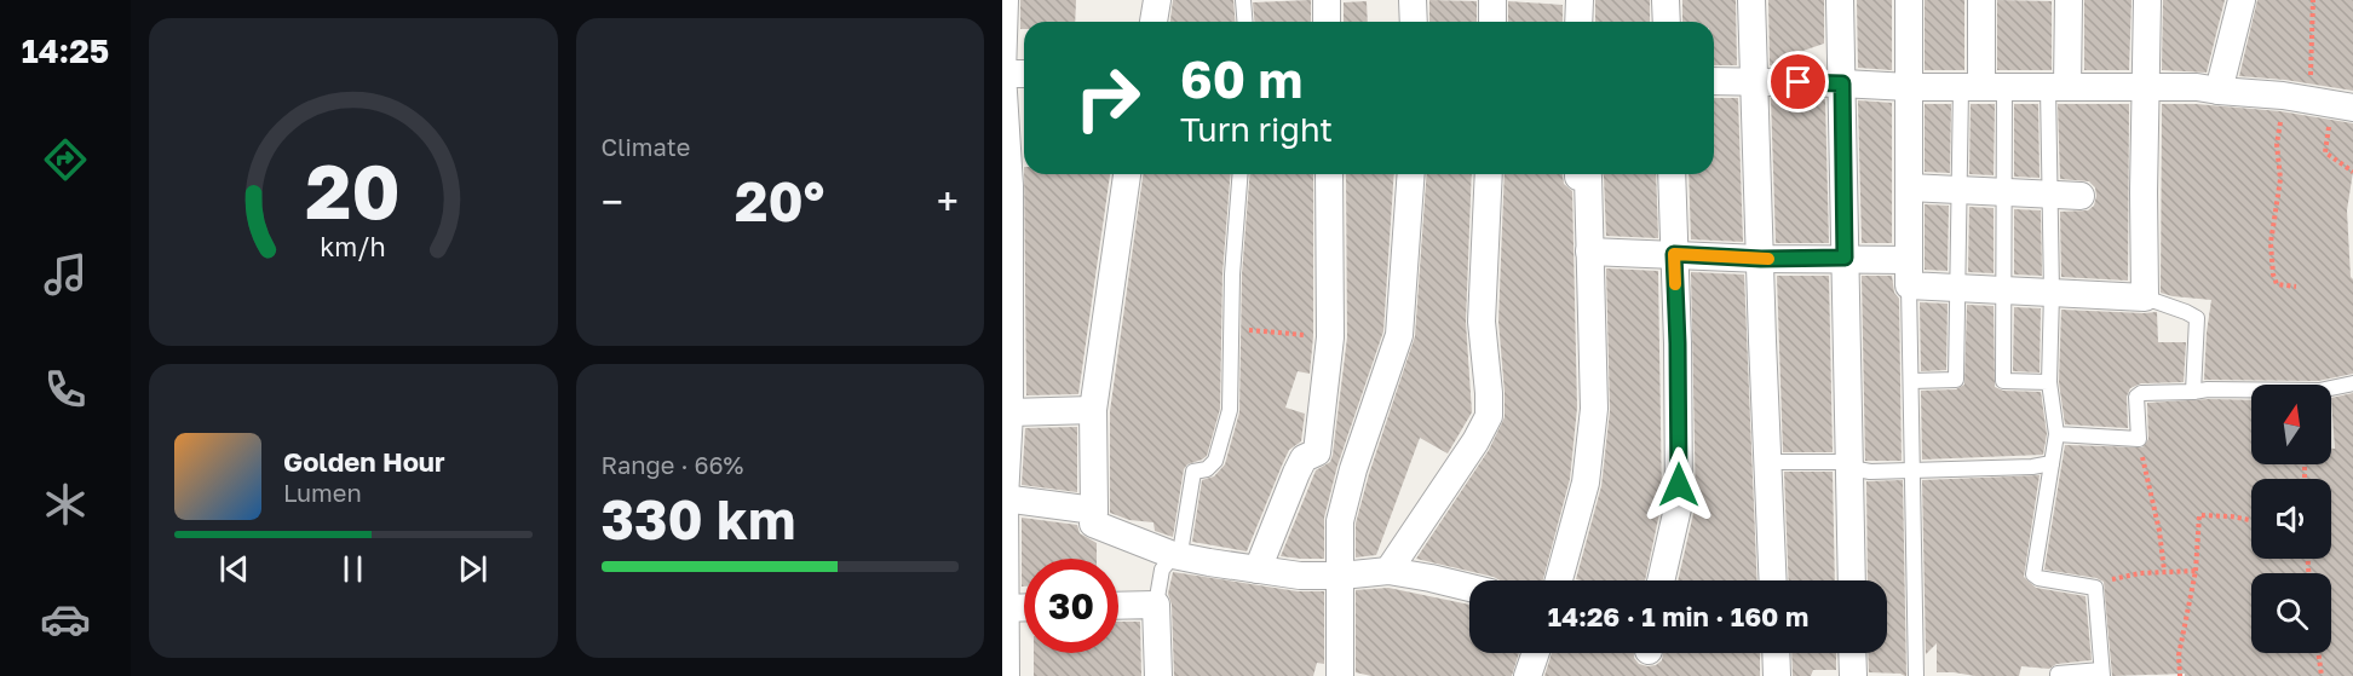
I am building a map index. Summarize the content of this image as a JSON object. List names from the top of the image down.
{
  "north": "top",
  "page": {
    "tabs": "14:25",
    "tile": [
      "Climate",
      ["Range · 66%", "330 km"]
    ],
    "turn": ["60 m", "Turn right"],
    "heat": ["−", "20°", "+"],
    "song": ["Golden Hour", "Lumen"],
    "limit": "30",
    "trip": "14:26 · 1 min · 160 m",
    "gauge": ["20", "km/h"]
  }
}
